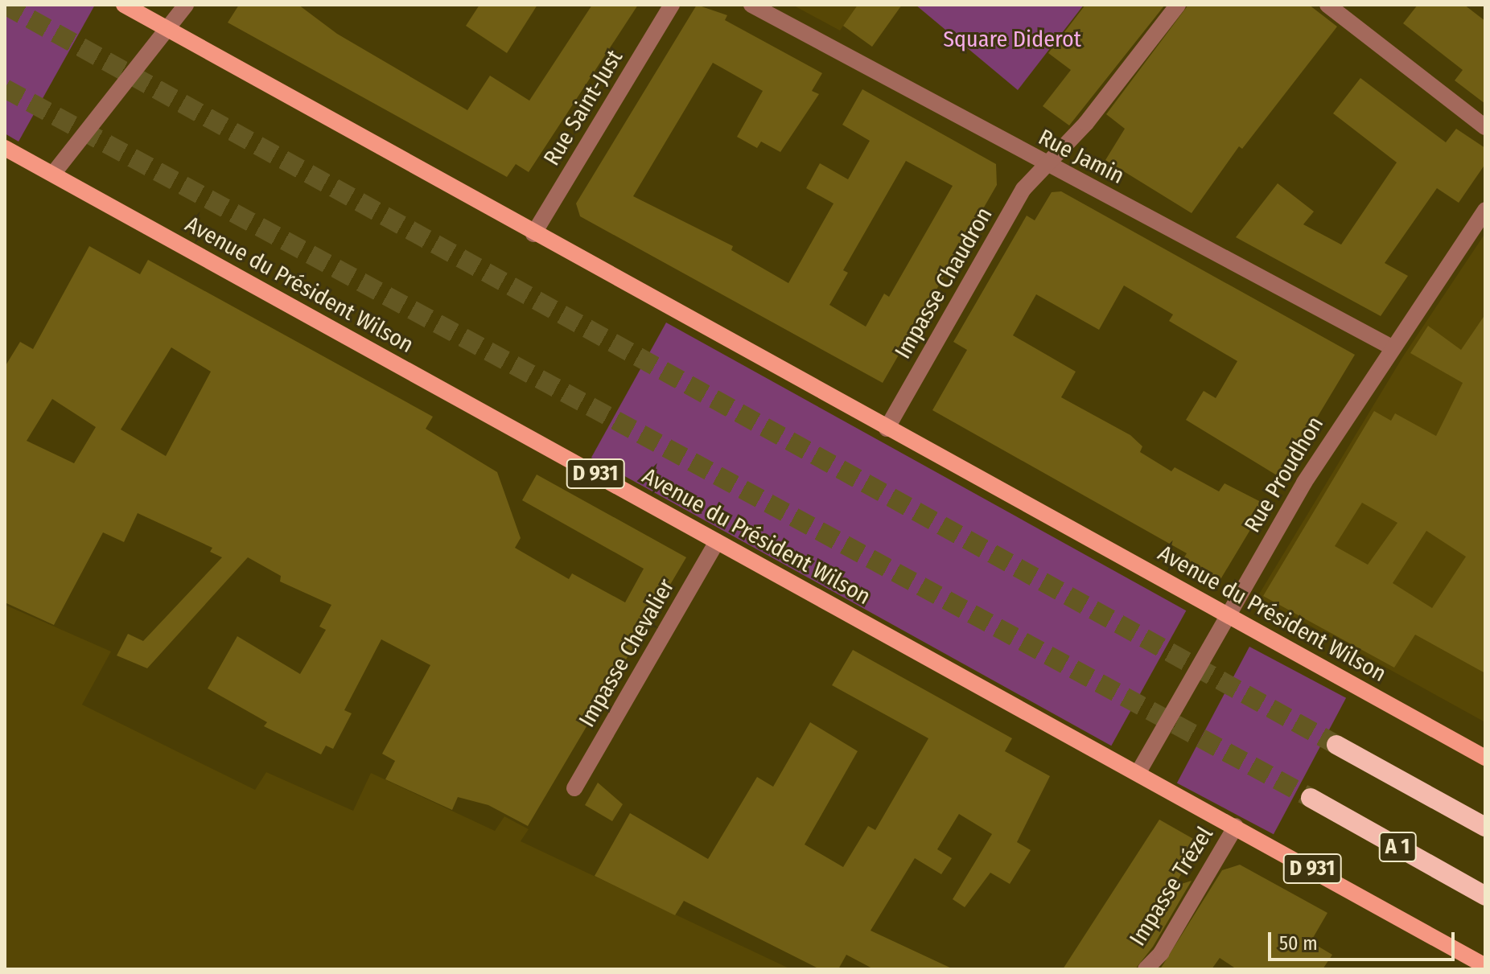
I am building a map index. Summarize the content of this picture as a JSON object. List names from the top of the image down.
{
  "streets": {
    "highway": ["A 1"],
    "main road": ["Avenue du Président Wilson", "D 931"],
    "street": [
      "Rue Saint-Just",
      "Rue Jamin",
      "Impasse Chaudron",
      "Rue Proudhon",
      "Impasse Chevalier",
      "Impasse Trézel"
    ]
  },
  "crossings": [
    ["Rue Saint-Just", "Avenue du Président Wilson"],
    ["Rue Jamin", "Impasse Chaudron"],
    ["Rue Jamin", "Rue Proudhon"],
    ["Impasse Chaudron", "Avenue du Président Wilson"],
    ["Avenue du Président Wilson", "Rue Proudhon"],
    ["Avenue du Président Wilson", "Impasse Chevalier"],
    ["Avenue du Président Wilson", "Impasse Trézel"]
  ],
  "parks": ["Square Diderot"],
  "scale_bar": "50 m"
}
